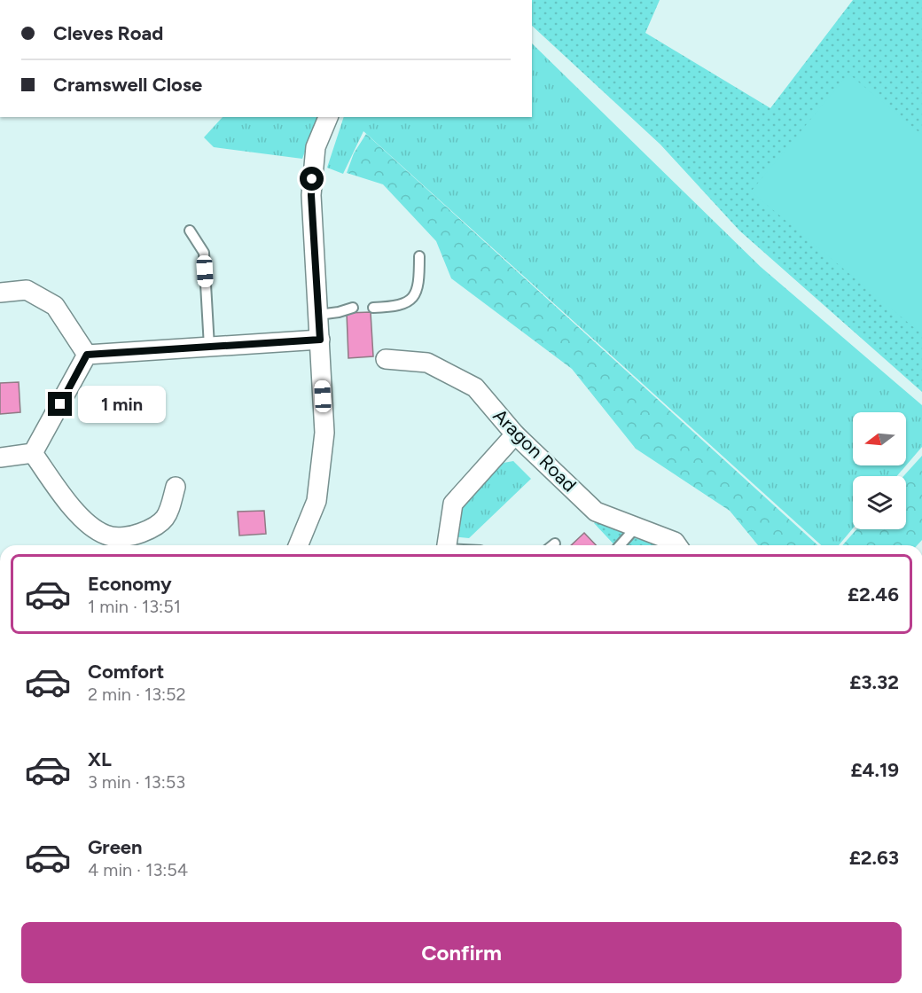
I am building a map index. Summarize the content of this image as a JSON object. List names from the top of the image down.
{
  "streets": {
    "street": ["Aragon Road"]
  },
  "north": "left",
  "page": {
    "banner": ["Cleves Road", "Cramswell Close"],
    "bubble": "1 min",
    "list": [
      {
        "name": "Economy",
        "note": "1 min · 13:51",
        "value": "£2.46"
      },
      {
        "name": "Comfort",
        "note": "2 min · 13:52",
        "value": "£3.32"
      },
      {
        "name": "XL",
        "note": "3 min · 13:53",
        "value": "£4.19"
      },
      {
        "name": "Green",
        "note": "4 min · 13:54",
        "value": "£2.63"
      }
    ],
    "buttons": "Confirm"
  }
}
